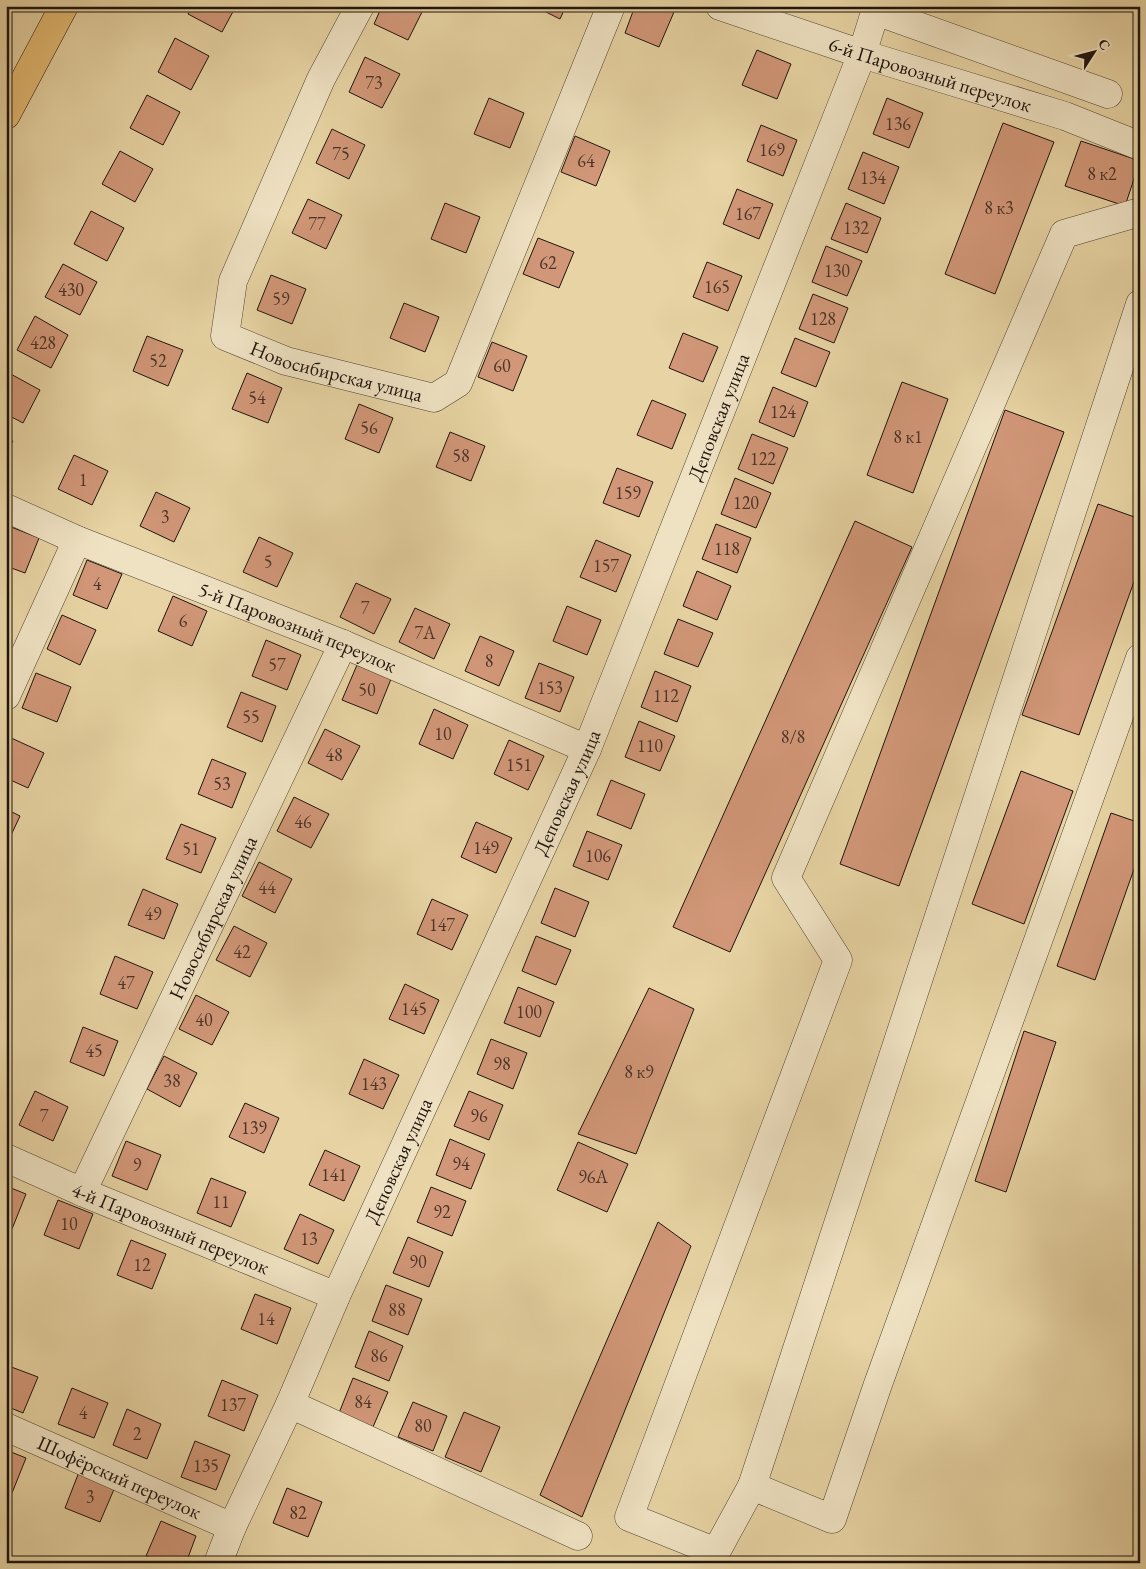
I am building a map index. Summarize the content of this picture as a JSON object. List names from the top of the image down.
{
  "streets": {
    "street": [
      "6-й Паровозный переулок",
      "Новосибирская улица",
      "Деповская улица",
      "5-й Паровозный переулок",
      "4-й Паровозный переулок",
      "Шофёрский переулок"
    ]
  },
  "crossings": [
    ["6-й Паровозный переулок", "Деповская улица"],
    ["Новосибирская улица", "5-й Паровозный переулок"],
    ["Новосибирская улица", "4-й Паровозный переулок"],
    ["Деповская улица", "5-й Паровозный переулок"],
    ["Деповская улица", "4-й Паровозный переулок"],
    ["Деповская улица", "Шофёрский переулок"]
  ],
  "house_numbers": [
    "73",
    "136",
    "169",
    "75",
    "64",
    "8 к2",
    "134",
    "8 к3",
    "167",
    "77",
    "132",
    "62",
    "130",
    "165",
    "430",
    "59",
    "128",
    "428",
    "52",
    "60",
    "54",
    "124",
    "56",
    "8 к1",
    "58",
    "122",
    "1",
    "159",
    "120",
    "3",
    "118",
    "5",
    "157",
    "4",
    "7",
    "6",
    "7А",
    "8",
    "57",
    "153",
    "50",
    "112",
    "55",
    "10",
    "8/8",
    "110",
    "48",
    "151",
    "53",
    "46",
    "149",
    "51",
    "106",
    "44",
    "49",
    "147",
    "42",
    "47",
    "145",
    "100",
    "40",
    "45",
    "98",
    "8 к9",
    "38",
    "143",
    "7",
    "96",
    "139",
    "94",
    "9",
    "141",
    "96А",
    "11",
    "92",
    "10",
    "13",
    "90",
    "12",
    "88",
    "14",
    "86",
    "84",
    "137",
    "4",
    "80",
    "2",
    "135",
    "3",
    "82"
  ],
  "north": "top right"
}
